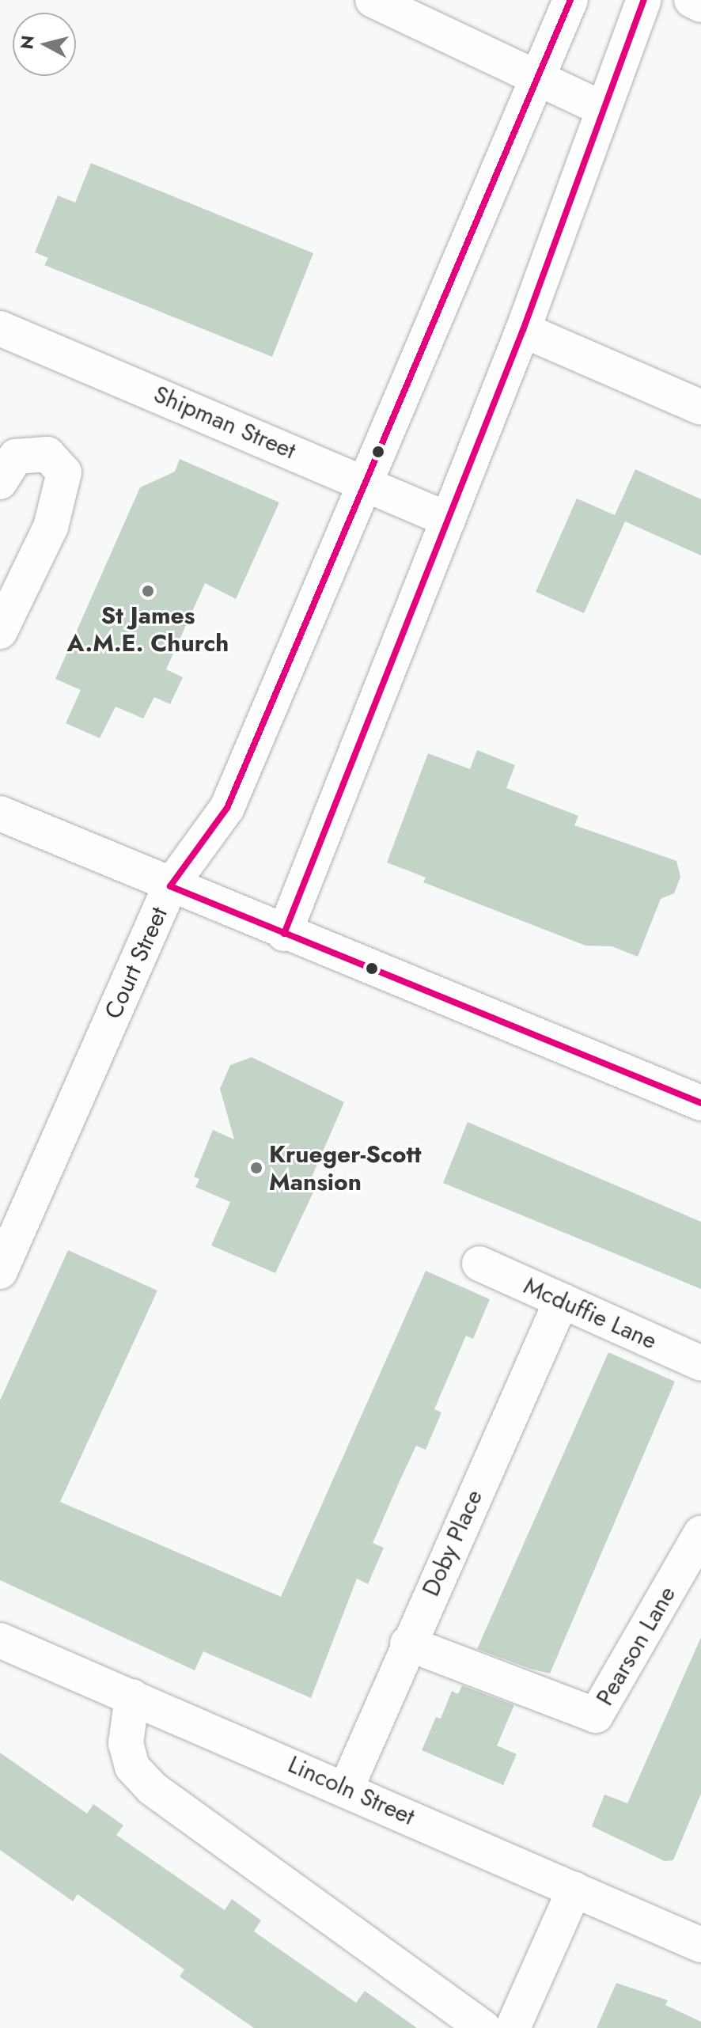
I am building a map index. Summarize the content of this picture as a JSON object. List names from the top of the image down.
{
  "streets": {
    "street": [
      "Shipman Street",
      "Court Street",
      "Mcduffie Lane",
      "Doby Place",
      "Pearson Lane",
      "Lincoln Street"
    ]
  },
  "crossings": [
    ["Shipman Street", "Court Street"],
    ["Mcduffie Lane", "Doby Place"],
    ["Doby Place", "Pearson Lane"],
    ["Doby Place", "Lincoln Street"]
  ],
  "places": ["St James A.M.E. Church", "Krueger-Scott Mansion"],
  "north": "left"
}
